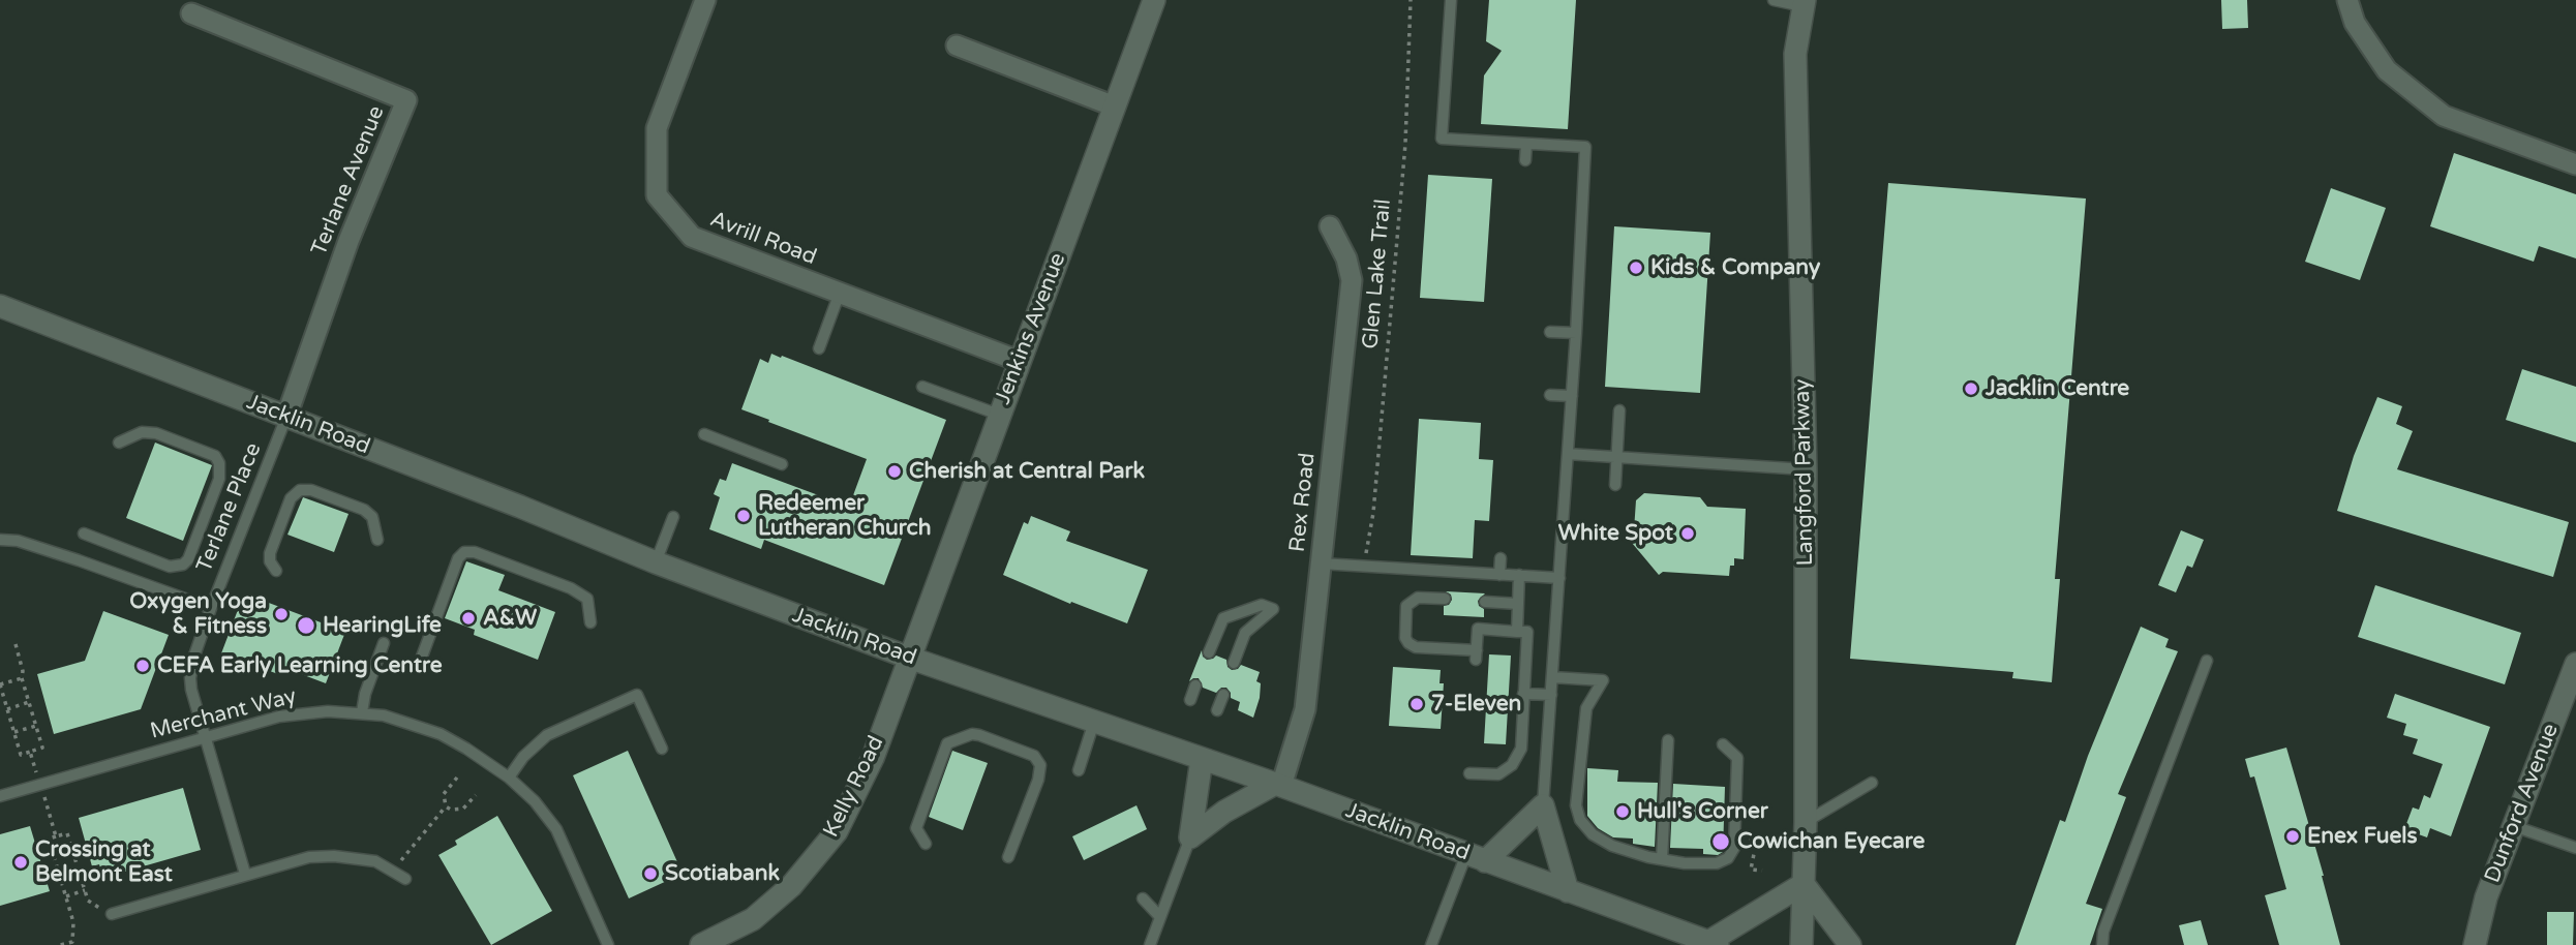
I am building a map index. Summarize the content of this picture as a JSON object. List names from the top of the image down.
{
  "streets": {
    "main road": [
      "Jenkins Avenue",
      "Jacklin Road",
      "Langford Parkway",
      "Kelly Road",
      "Dunford Avenue"
    ],
    "street": ["Terlane Avenue", "Avrill Road", "Rex Road"],
    "lane": ["Terlane Place", "Merchant Way"],
    "path": ["Glen Lake Trail"]
  },
  "crossings": [
    ["Terlane Avenue", "Jacklin Road"],
    ["Terlane Avenue", "Terlane Place"],
    ["Avrill Road", "Jenkins Avenue"],
    ["Jenkins Avenue", "Jacklin Road"],
    ["Jenkins Avenue", "Kelly Road"],
    ["Jacklin Road", "Rex Road"],
    ["Jacklin Road", "Terlane Place"],
    ["Jacklin Road", "Kelly Road"],
    ["Terlane Place", "Merchant Way"]
  ],
  "places": [
    "Kids & Company",
    "Jacklin Centre",
    "Cherish at Central Park",
    "Redeemer Lutheran Church",
    "White Spot",
    "Oxygen Yoga & Fitness",
    "A&W",
    "HearingLife",
    "CEFA Early Learning Centre",
    "7-Eleven",
    "Hull's Corner",
    "Enex Fuels",
    "Cowichan Eyecare",
    "Crossing at Belmont East",
    "Scotiabank"
  ]
}
